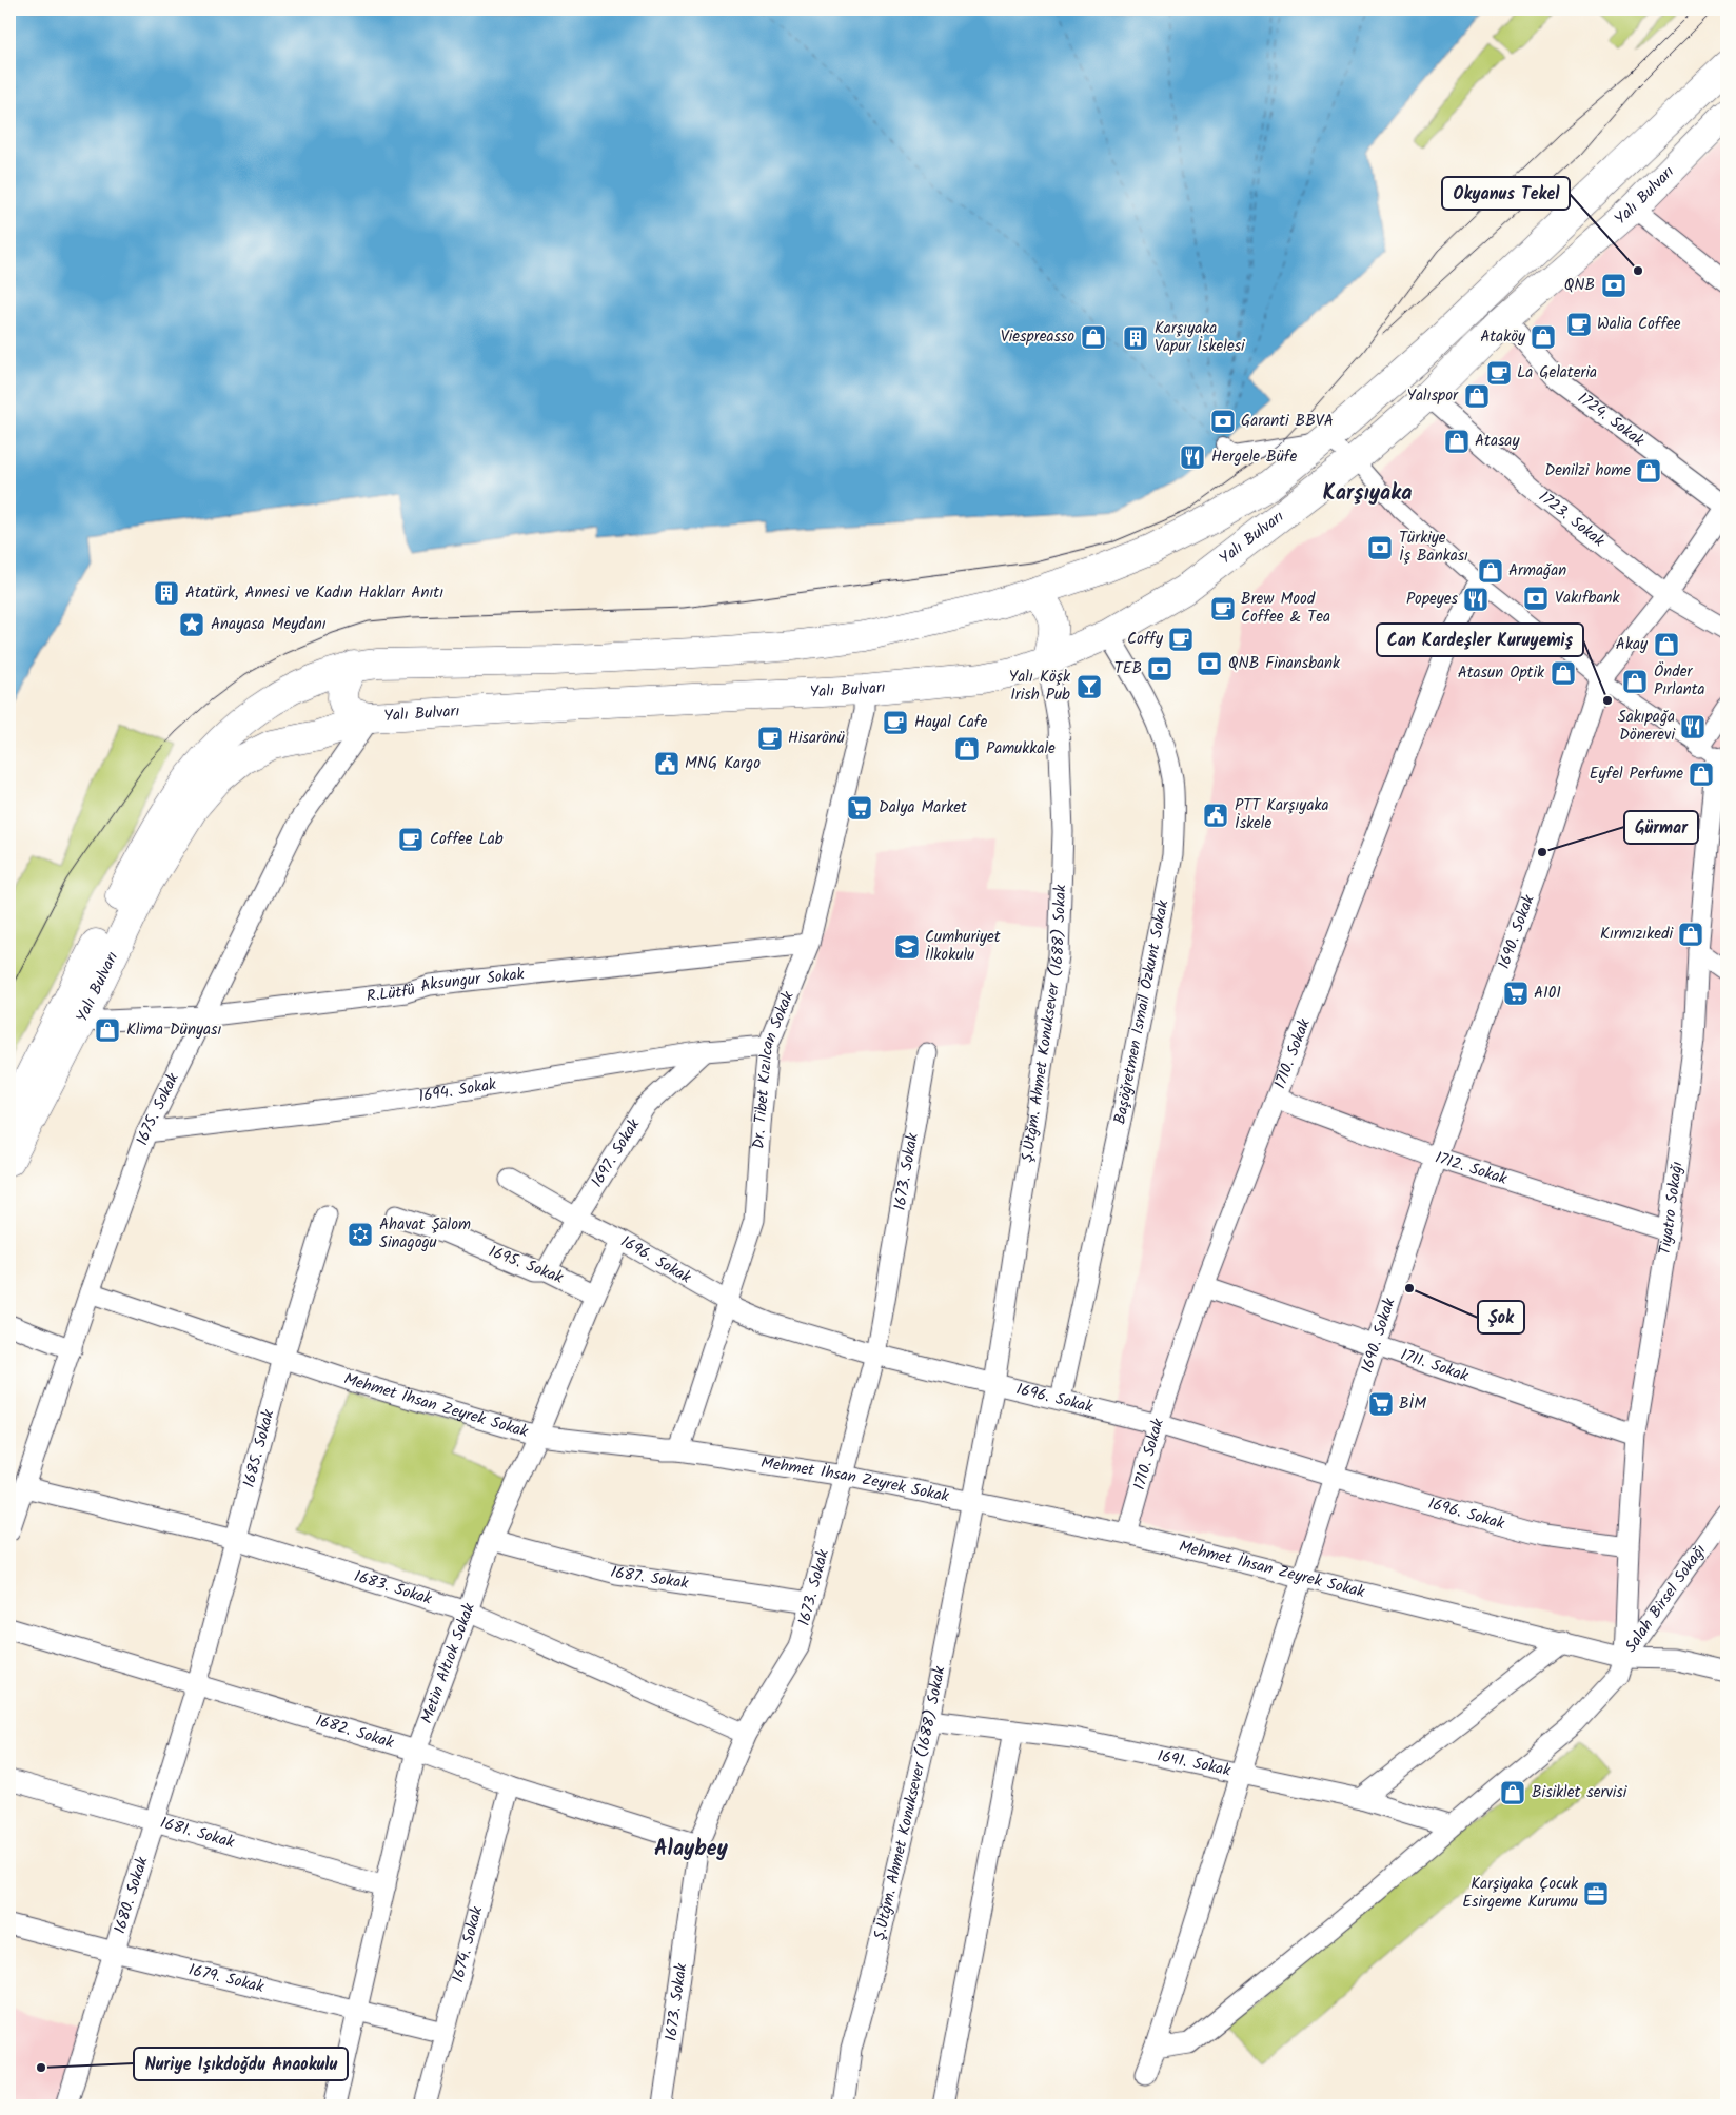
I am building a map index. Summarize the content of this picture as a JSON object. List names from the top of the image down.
{
  "streets": {
    "main road": ["Yalı Bulvarı"],
    "street": [
      "1724. Sokak",
      "1723. Sokak",
      "1690. Sokak",
      "R.Lütfü Aksungur Sokak",
      "Başöğretmen İsmail Özkunt Sokak",
      "Ş.Ütğm. Ahmet Konuksever (1688) Sokak",
      "1710. Sokak",
      "Dr. Tibet Kızılcan Sokak",
      "1694. Sokak",
      "1675. Sokak",
      "1697. Sokak",
      "1712. Sokak",
      "1673. Sokak",
      "Tiyatro Sokağı",
      "1696. Sokak",
      "1695. Sokak",
      "1711. Sokak",
      "Mehmet İhsan Zeyrek Sokak",
      "1685. Sokak",
      "1687. Sokak",
      "1683. Sokak",
      "Salah Birsel Sokağı",
      "Metin Altıok Sokak",
      "1682. Sokak",
      "1691. Sokak",
      "1681. Sokak",
      "1680. Sokak",
      "1674. Sokak",
      "1679. Sokak"
    ]
  },
  "crossings": [
    ["Yalı Bulvarı", "1724. Sokak"],
    ["Yalı Bulvarı", "1723. Sokak"],
    ["Yalı Bulvarı", "R.Lütfü Aksungur Sokak"],
    ["Yalı Bulvarı", "Başöğretmen İsmail Özkunt Sokak"],
    ["Yalı Bulvarı", "Ş.Ütğm. Ahmet Konuksever (1688) Sokak"],
    ["Yalı Bulvarı", "Dr. Tibet Kızılcan Sokak"],
    ["Yalı Bulvarı", "1675. Sokak"],
    ["1724. Sokak", "1690. Sokak"],
    ["1723. Sokak", "1690. Sokak"],
    ["1690. Sokak", "1712. Sokak"],
    ["1690. Sokak", "1696. Sokak"],
    ["1690. Sokak", "1711. Sokak"],
    ["1690. Sokak", "Mehmet İhsan Zeyrek Sokak"],
    ["1690. Sokak", "1691. Sokak"],
    ["R.Lütfü Aksungur Sokak", "Dr. Tibet Kızılcan Sokak"],
    ["R.Lütfü Aksungur Sokak", "1675. Sokak"],
    ["Başöğretmen İsmail Özkunt Sokak", "1696. Sokak"],
    ["Ş.Ütğm. Ahmet Konuksever (1688) Sokak", "1696. Sokak"],
    ["Ş.Ütğm. Ahmet Konuksever (1688) Sokak", "Mehmet İhsan Zeyrek Sokak"],
    ["Ş.Ütğm. Ahmet Konuksever (1688) Sokak", "1691. Sokak"],
    ["1710. Sokak", "1712. Sokak"],
    ["1710. Sokak", "1696. Sokak"],
    ["1710. Sokak", "1711. Sokak"],
    ["1710. Sokak", "Mehmet İhsan Zeyrek Sokak"],
    ["Dr. Tibet Kızılcan Sokak", "1694. Sokak"],
    ["Dr. Tibet Kızılcan Sokak", "1696. Sokak"],
    ["Dr. Tibet Kızılcan Sokak", "Mehmet İhsan Zeyrek Sokak"],
    ["1694. Sokak", "1675. Sokak"],
    ["1694. Sokak", "1697. Sokak"],
    ["1675. Sokak", "Mehmet İhsan Zeyrek Sokak"],
    ["1675. Sokak", "1683. Sokak"],
    ["1697. Sokak", "1696. Sokak"],
    ["1697. Sokak", "1695. Sokak"],
    ["1712. Sokak", "Tiyatro Sokağı"],
    ["1673. Sokak", "1696. Sokak"],
    ["1673. Sokak", "Mehmet İhsan Zeyrek Sokak"],
    ["1673. Sokak", "1687. Sokak"],
    ["1673. Sokak", "1683. Sokak"],
    ["1673. Sokak", "1682. Sokak"],
    ["Tiyatro Sokağı", "1696. Sokak"],
    ["Tiyatro Sokağı", "1711. Sokak"],
    ["Tiyatro Sokağı", "Mehmet İhsan Zeyrek Sokak"],
    ["Tiyatro Sokağı", "Salah Birsel Sokağı"],
    ["1696. Sokak", "Metin Altıok Sokak"],
    ["1695. Sokak", "Metin Altıok Sokak"],
    ["Mehmet İhsan Zeyrek Sokak", "1685. Sokak"],
    ["Mehmet İhsan Zeyrek Sokak", "Salah Birsel Sokağı"],
    ["Mehmet İhsan Zeyrek Sokak", "Metin Altıok Sokak"],
    ["1685. Sokak", "1683. Sokak"],
    ["1685. Sokak", "1682. Sokak"],
    ["1685. Sokak", "1680. Sokak"],
    ["1687. Sokak", "Metin Altıok Sokak"],
    ["1683. Sokak", "Metin Altıok Sokak"],
    ["Metin Altıok Sokak", "1682. Sokak"],
    ["Metin Altıok Sokak", "1681. Sokak"],
    ["Metin Altıok Sokak", "1679. Sokak"],
    ["1682. Sokak", "1680. Sokak"],
    ["1682. Sokak", "1674. Sokak"],
    ["1681. Sokak", "1680. Sokak"],
    ["1680. Sokak", "1679. Sokak"],
    ["1674. Sokak", "1679. Sokak"]
  ],
  "districts": ["Karşıyaka", "Alaybey"],
  "places": {
    "other": [
      "Okyanus Tekel",
      "Can Kardeşler Kuruyemiş",
      "Gürmar",
      "Şok",
      "Nuriye Işıkdoğdu Anaokulu"
    ],
    "bank": [
      "QNB",
      "Garanti BBVA",
      "Türkiye İş Bankası",
      "Vakıfbank",
      "QNB Finansbank",
      "TEB"
    ],
    "cafe": [
      "Walia Coffee",
      "La Gelateria",
      "Brew Mood Coffee & Tea",
      "Coffy",
      "Hayal Cafe",
      "Hisarönü",
      "Coffee Lab"
    ],
    "shop": [
      "Viespreasso",
      "Ataköy",
      "Yalıspor",
      "Atasay",
      "Denilzi home",
      "Armağan",
      "Akay",
      "Atasun Optik",
      "Önder Pırlanta",
      "Pamukkale",
      "Eyfel Perfume",
      "Kırmızıkedi",
      "Klima Dünyası",
      "Bisiklet servisi"
    ],
    "building": ["Karşıyaka Vapur İskelesi", "Atatürk, Annesi ve Kadın Hakları Anıtı"],
    "restaurant": ["Hergele Büfe", "Popeyes", "Sakıpağa Dönerevi"],
    "place": ["Anayasa Meydanı"],
    "bar": ["Yalı Köşk Irish Pub"],
    "public building": ["MNG Kargo", "PTT Karşıyaka İskele"],
    "supermarket": ["Dalya Market", "A101", "BİM"],
    "school or university": ["Cumhuriyet İlkokulu"],
    "synagogue": ["Ahavat Şalom Sinagogu"],
    "office": ["Karşiyaka Çocuk Esirgeme Kurumu"]
  }
}
